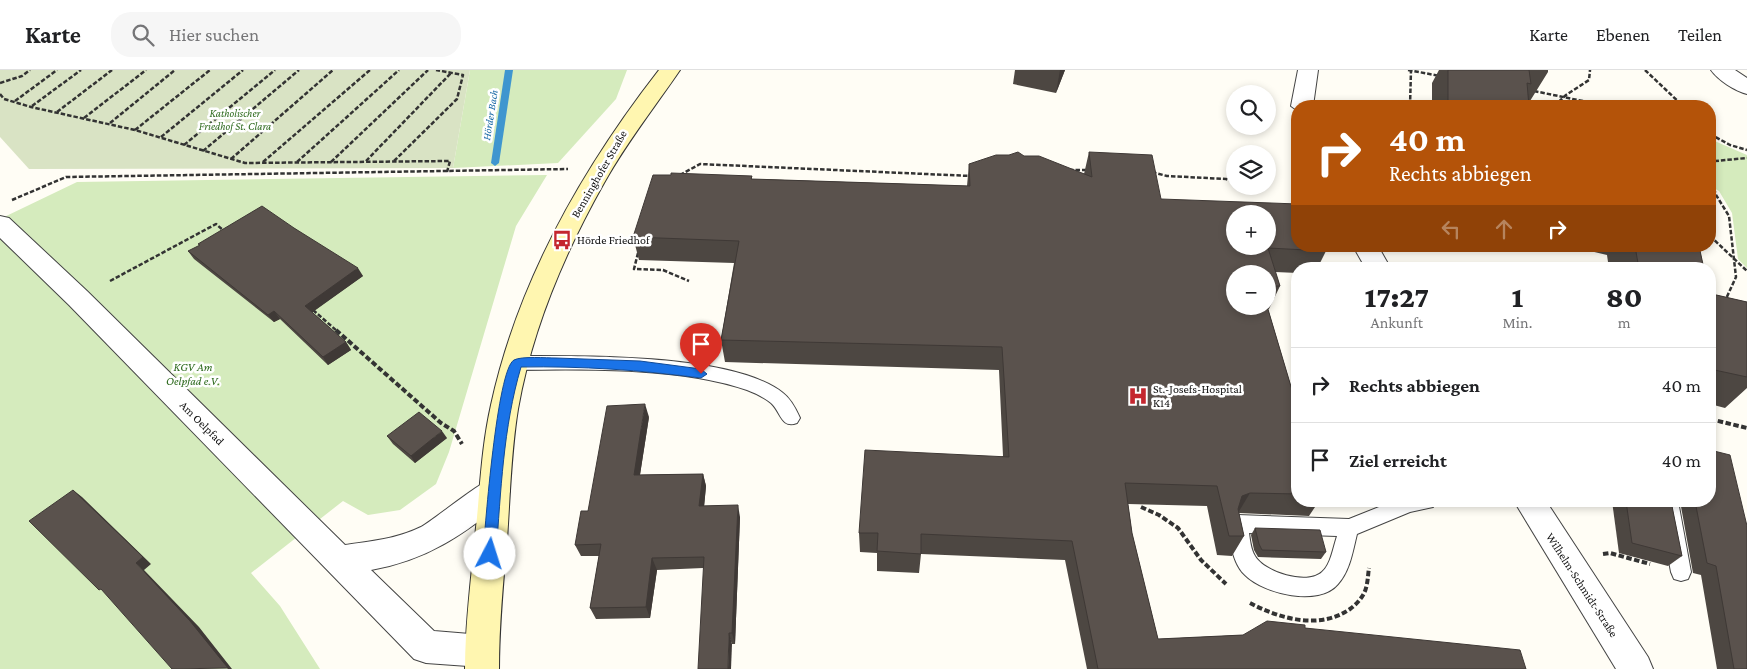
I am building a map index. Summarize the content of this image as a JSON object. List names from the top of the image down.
{
  "streets": {
    "main road": ["Benninghofer Straße"],
    "street": ["Am Oelpfad", "Wilhelm-Schmidt-Straße"]
  },
  "crossings": [
    ["Benninghofer Straße", "Am Oelpfad"]
  ],
  "water": ["Hörder Bach"],
  "parks": ["Katholischer Friedhof St. Clara", "KGV Am Oelpfad e.V."],
  "places": {
    "bus stop": ["Hörde Friedhof"],
    "hospital": ["St.-Josefs-Hospital K14"]
  },
  "page": {
    "header": "Karte",
    "search": "Hier suchen",
    "nav": ["Karte", "Ebenen", "Teilen"],
    "map_buttons": ["+", "−"],
    "turn": ["40 m", "Rechts abbiegen"],
    "eta": [
      "17:27",
      "Ankunft",
      "1",
      "Min.",
      "80",
      "m"
    ],
    "list": [
      {
        "name": "Rechts abbiegen",
        "value": "40 m"
      },
      {
        "name": "Ziel erreicht",
        "value": "40 m"
      }
    ]
  }
}
